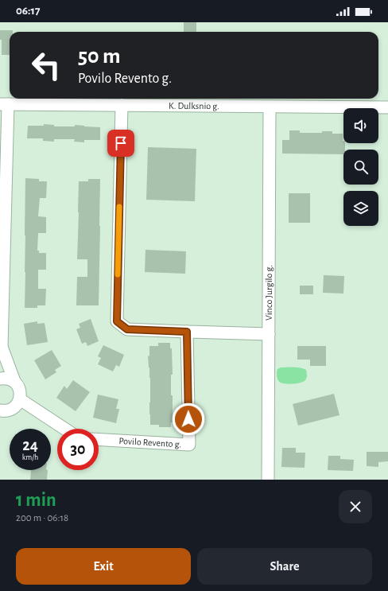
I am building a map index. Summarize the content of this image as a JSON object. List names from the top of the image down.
{
  "streets": {
    "street": ["K. Dulksnio g.", "Vinco Jurgilo g.", "Povilo Revento g."]
  },
  "crossings": [
    ["K. Dulksnio g.", "Vinco Jurgilo g."]
  ],
  "page": {
    "status": "06:17",
    "turn": ["50 m", "Povilo Revento g."],
    "speed": "24 km/h",
    "limit": "30",
    "heading": ["1 min", "200 m · 06:18"],
    "buttons": ["Exit", "Share"]
  }
}
